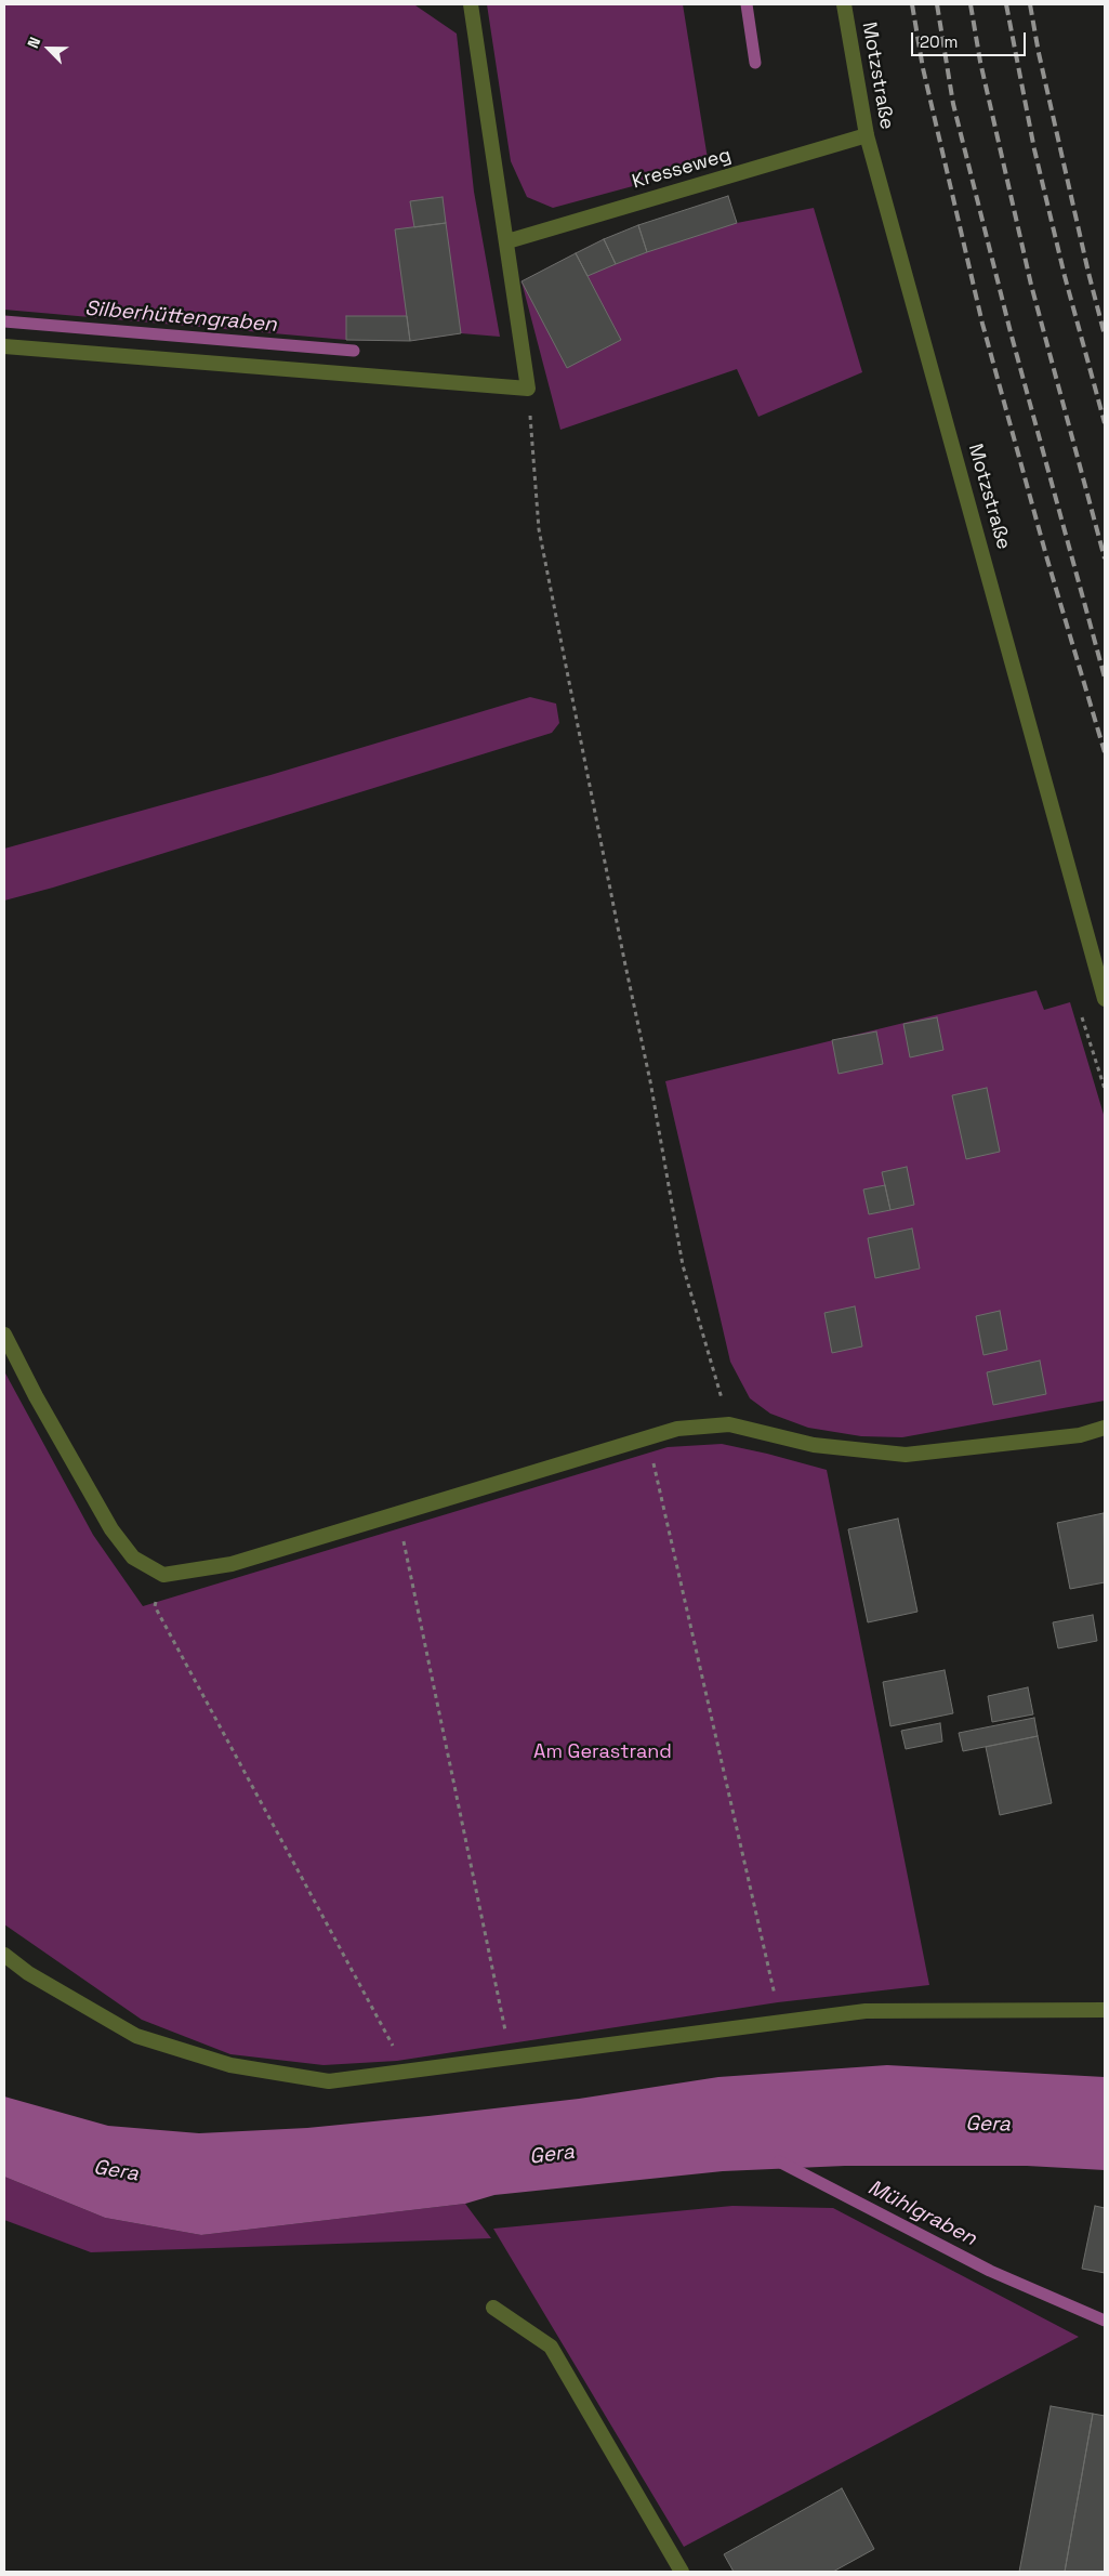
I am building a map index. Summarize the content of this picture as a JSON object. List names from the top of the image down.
{
  "streets": {
    "street": ["Motzstraße", "Kresseweg"]
  },
  "crossings": [
    ["Motzstraße", "Kresseweg"]
  ],
  "water": ["Silberhüttengraben", "Gera", "Mühlgraben"],
  "parks": ["Am Gerastrand"],
  "scale_bar": "20 m",
  "north": "top left"
}
